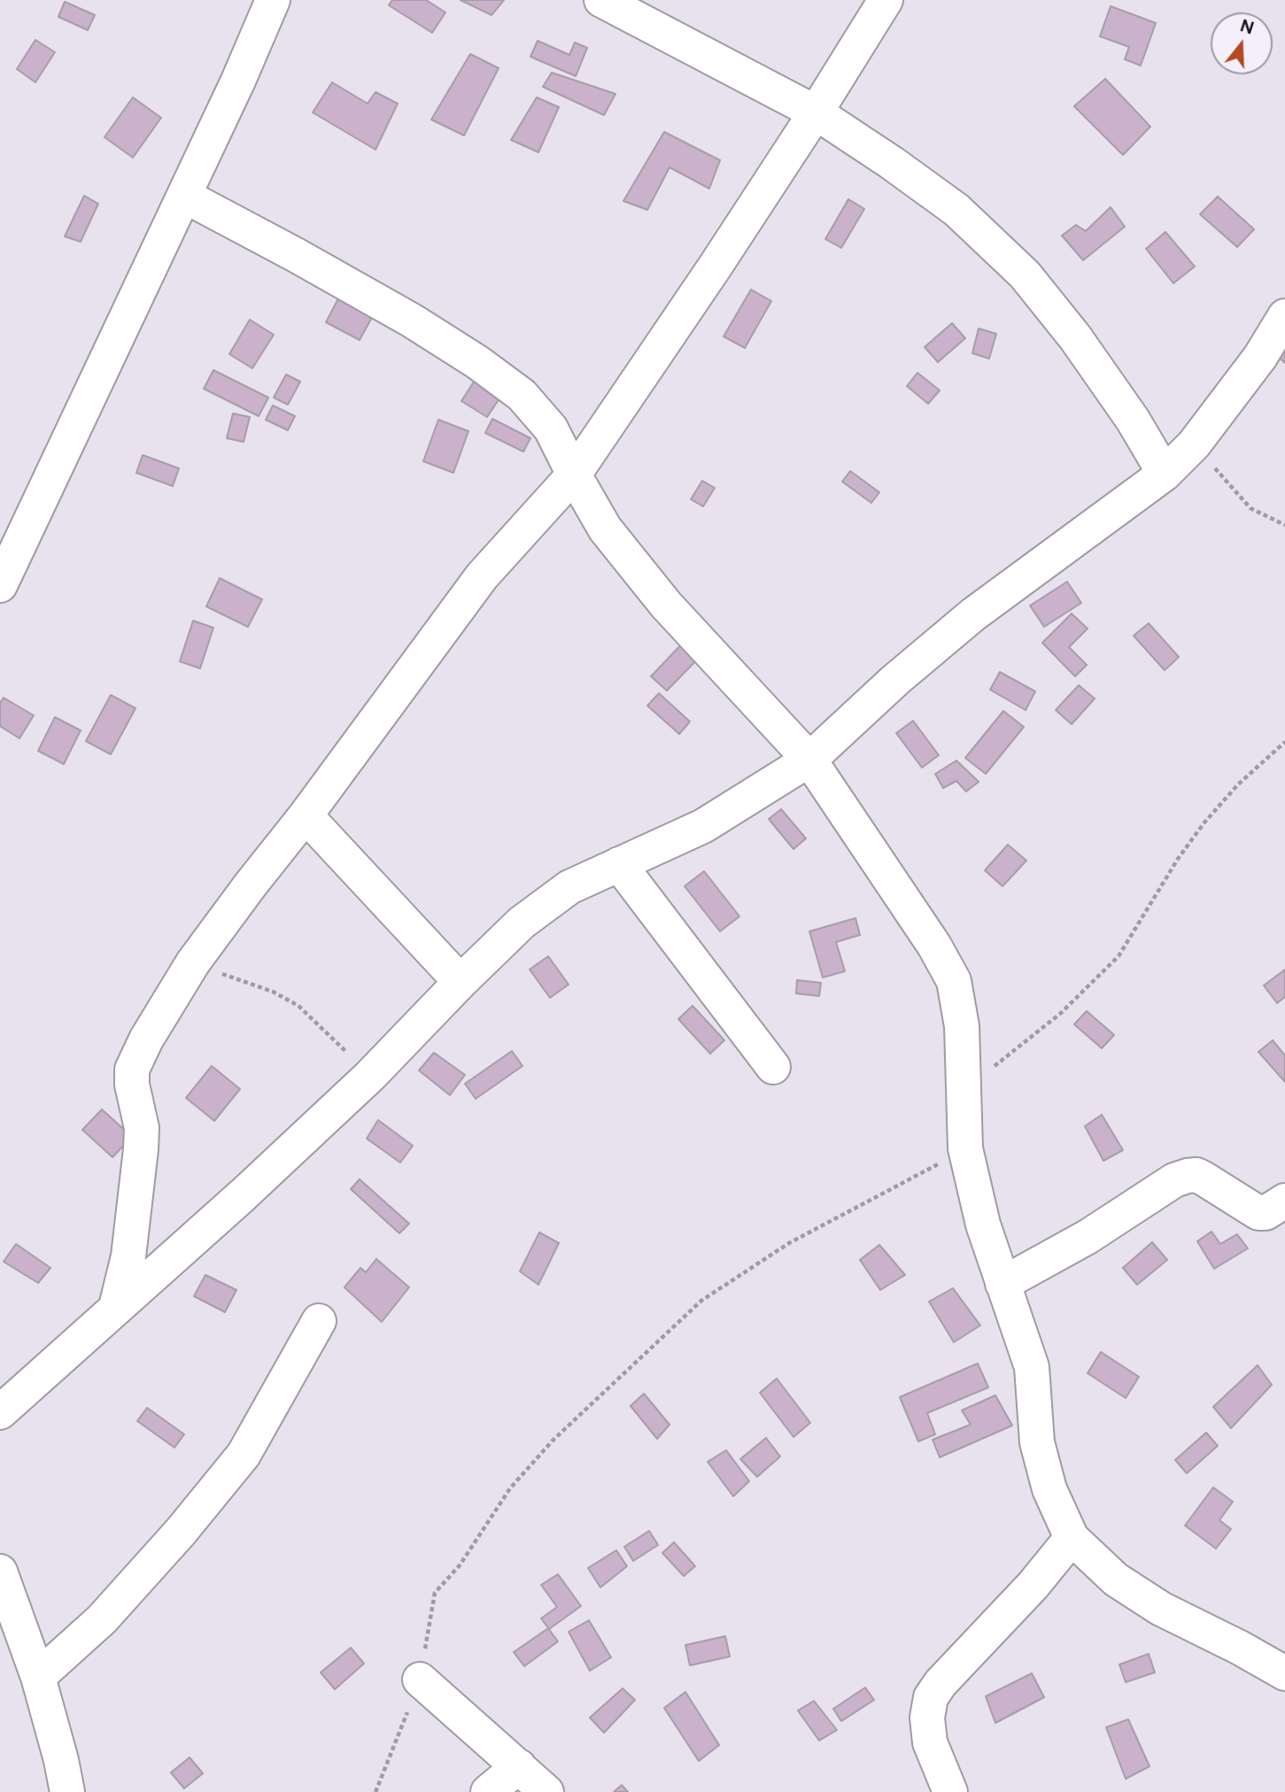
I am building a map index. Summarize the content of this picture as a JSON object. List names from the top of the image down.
{
  "north": "top"
}
